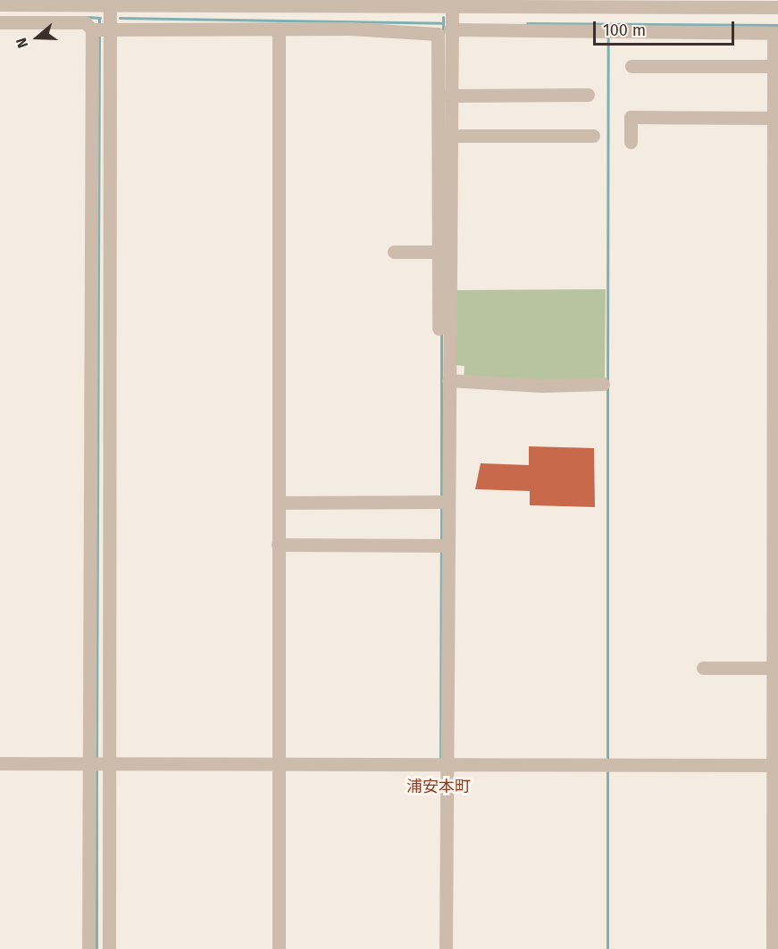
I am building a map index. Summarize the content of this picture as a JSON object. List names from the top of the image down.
{
  "districts": ["浦安本町"],
  "scale_bar": "100 m",
  "north": "left"
}
